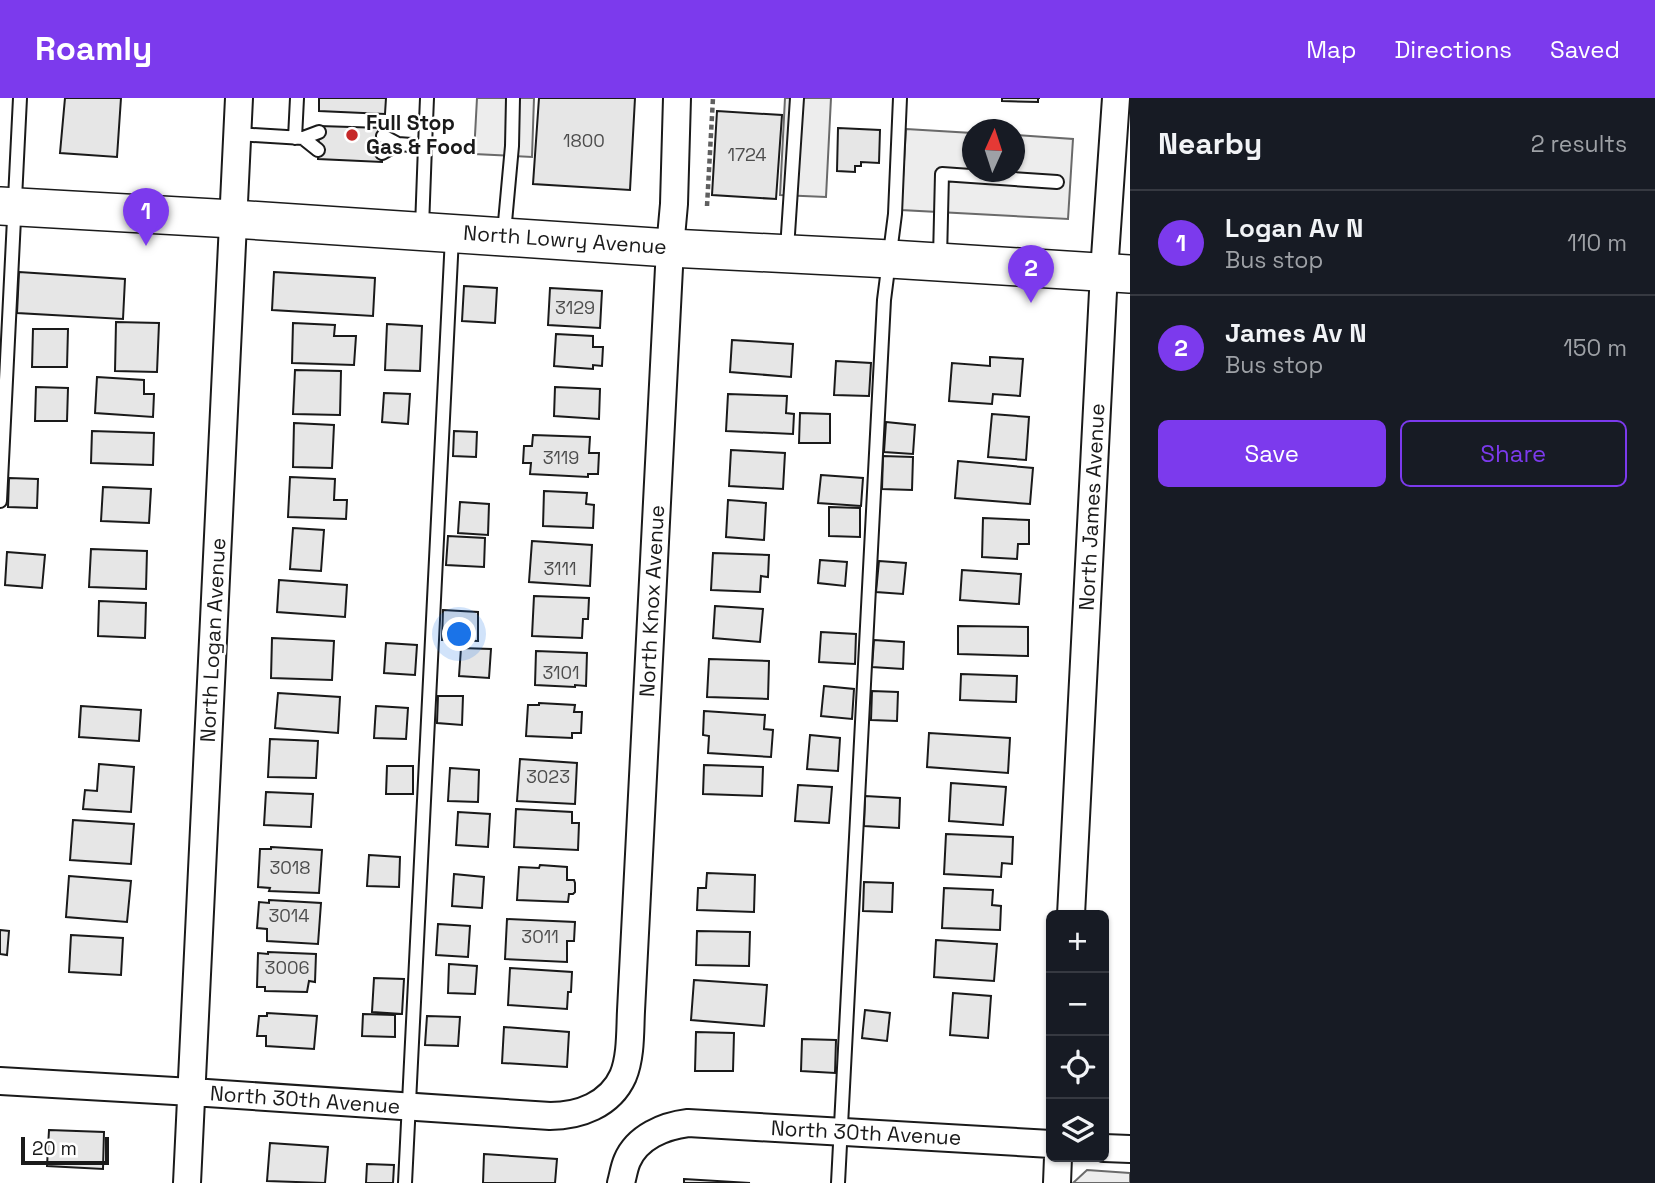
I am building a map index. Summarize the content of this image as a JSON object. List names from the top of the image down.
{
  "streets": {
    "main road": ["North Lowry Avenue"],
    "street": [
      "North James Avenue",
      "North Knox Avenue",
      "North Logan Avenue",
      "North 30th Avenue"
    ]
  },
  "crossings": [
    ["North Lowry Avenue", "North James Avenue"],
    ["North Lowry Avenue", "North Knox Avenue"],
    ["North Lowry Avenue", "North Logan Avenue"],
    ["North Knox Avenue", "North 30th Avenue"],
    ["North Logan Avenue", "North 30th Avenue"]
  ],
  "places": ["Full Stop Gas & Food"],
  "house_numbers": [
    "1800",
    "1724",
    "3129",
    "3119",
    "3111",
    "3101",
    "3023",
    "3018",
    "3014",
    "3011",
    "3006"
  ],
  "scale_bar": "20 m",
  "north": "top",
  "page": {
    "header": "Roamly",
    "nav": ["Map", "Directions", "Saved"],
    "heading": ["Nearby", "2 results"],
    "pins": ["1", "2"],
    "list": [
      {
        "mark": "1",
        "name": "Logan Av N",
        "note": "Bus stop",
        "value": "110 m"
      },
      {
        "mark": "2",
        "name": "James Av N",
        "note": "Bus stop",
        "value": "150 m"
      }
    ],
    "buttons": ["Save", "Share"],
    "map_buttons": ["+", "−"],
    "scale": "20 m"
  }
}
